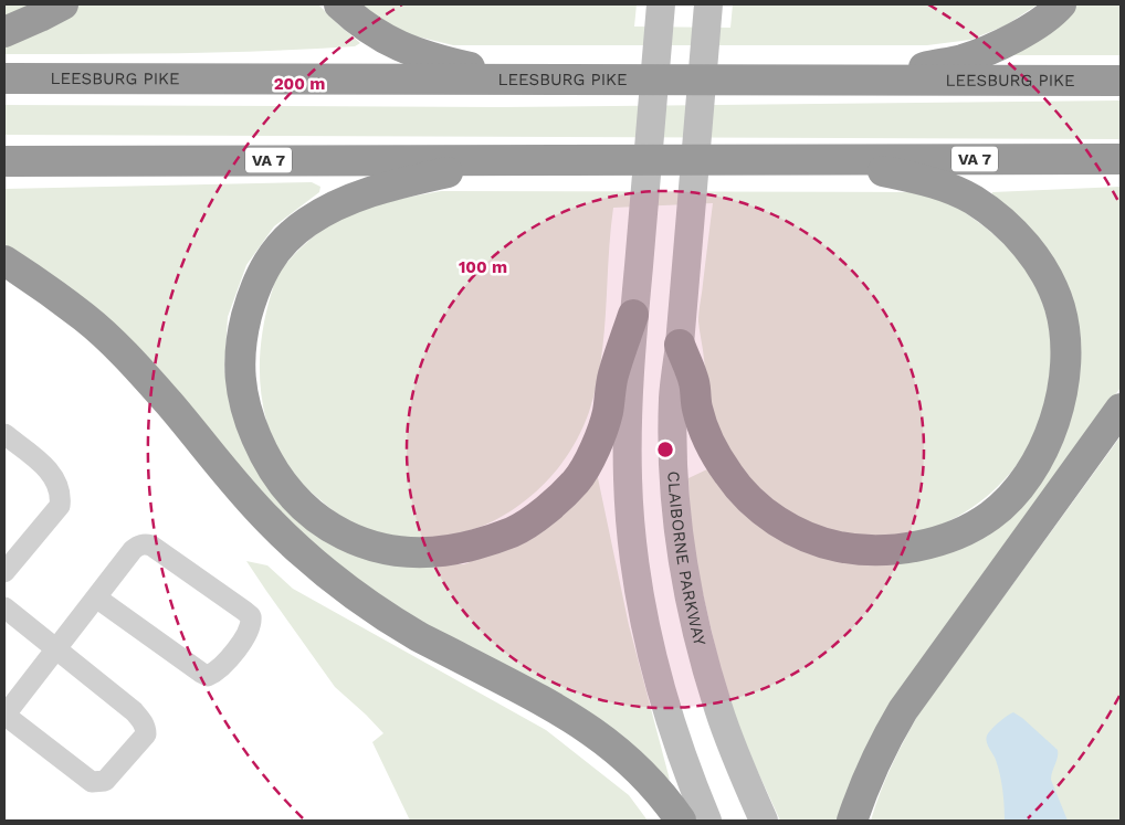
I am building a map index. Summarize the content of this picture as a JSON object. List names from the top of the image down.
{
  "streets": {
    "highway": ["LEESBURG PIKE", "VA 7"],
    "main road": ["CLAIBORNE PARKWAY"]
  },
  "rings": ["200 m", "100 m"]
}
